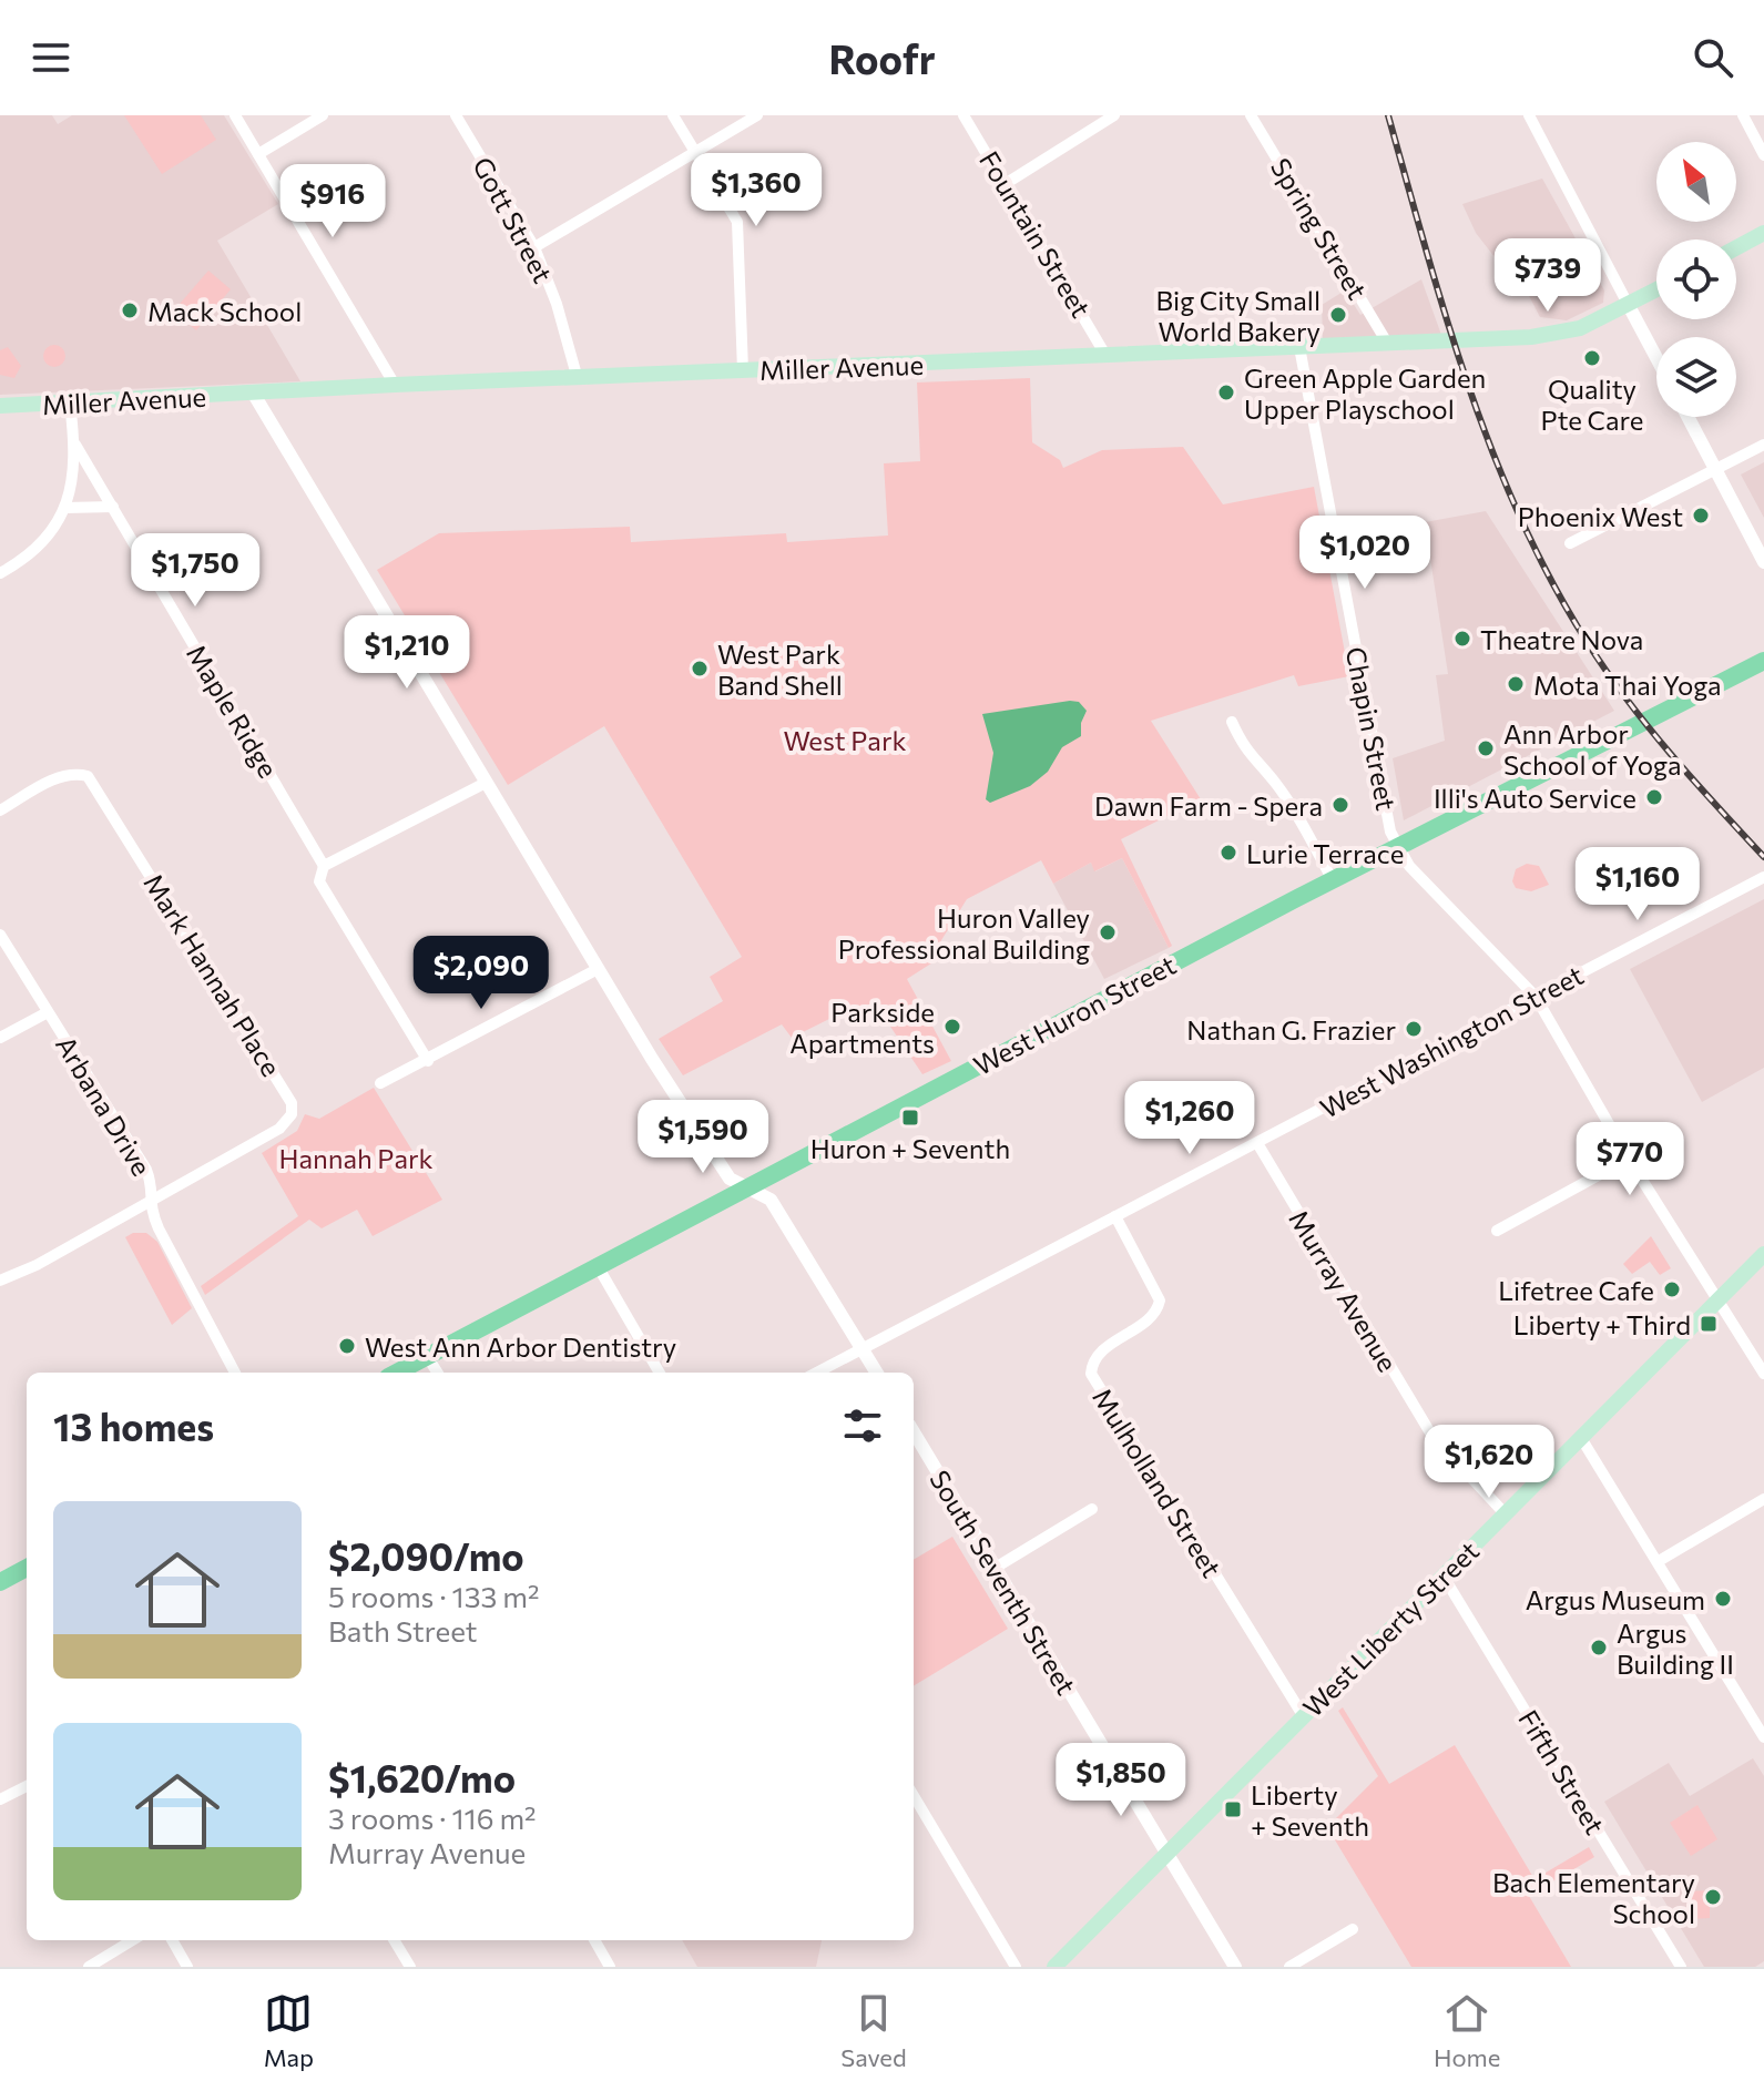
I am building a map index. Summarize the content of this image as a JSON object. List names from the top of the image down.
{
  "streets": {
    "main road": ["Miller Avenue", "West Huron Street", "West Liberty Street"],
    "street": [
      "Gott Street",
      "Spring Street",
      "Fountain Street",
      "Maple Ridge",
      "Chapin Street",
      "Mark Hannah Place",
      "West Washington Street",
      "Arbana Drive",
      "Murray Avenue",
      "Mulholland Street",
      "South Seventh Street",
      "Fifth Street"
    ]
  },
  "crossings": [
    ["Gott Street", "Miller Avenue"],
    ["Spring Street", "Miller Avenue"],
    ["Fountain Street", "Miller Avenue"],
    ["Miller Avenue", "Chapin Street"],
    ["Chapin Street", "West Huron Street"],
    ["Mark Hannah Place", "Arbana Drive"],
    ["West Washington Street", "Murray Avenue"],
    ["West Washington Street", "Mulholland Street"],
    ["Murray Avenue", "West Liberty Street"],
    ["Mulholland Street", "West Liberty Street"],
    ["South Seventh Street", "West Liberty Street"],
    ["West Liberty Street", "Fifth Street"]
  ],
  "parks": ["West Park", "Hannah Park"],
  "places": {
    "other": [
      "Mack School",
      "Big City Small World Bakery",
      "Quality Pte Care",
      "Green Apple Garden Upper Playschool",
      "Phoenix West",
      "Theatre Nova",
      "West Park Band Shell",
      "Mota Thai Yoga",
      "Ann Arbor School of Yoga",
      "Illi's Auto Service",
      "Dawn Farm - Spera",
      "Lurie Terrace",
      "Huron Valley Professional Building",
      "Parkside Apartments",
      "Nathan G. Frazier",
      "Lifetree Cafe",
      "West Ann Arbor Dentistry",
      "Argus Museum",
      "Argus Building II",
      "Bach Elementary School"
    ],
    "transit": ["Huron + Seventh", "Liberty + Third", "Liberty + Seventh"]
  },
  "north": "top left",
  "page": {
    "header": "Roofr",
    "price": [
      "$1,360",
      "$916",
      "$739",
      "$1,020",
      "$1,750",
      "$1,210",
      "$1,160",
      "$2,090",
      "$1,260",
      "$1,590",
      "$770",
      "$1,620",
      "$1,850"
    ],
    "heading": "13 homes",
    "list": [
      {
        "name": "$2,090/mo",
        "note": "5 rooms · 133 m² · Bath Street"
      },
      {
        "name": "$1,620/mo",
        "note": "3 rooms · 116 m² · Murray Avenue"
      }
    ],
    "tabs": ["Map", "Saved", "Home"]
  }
}
